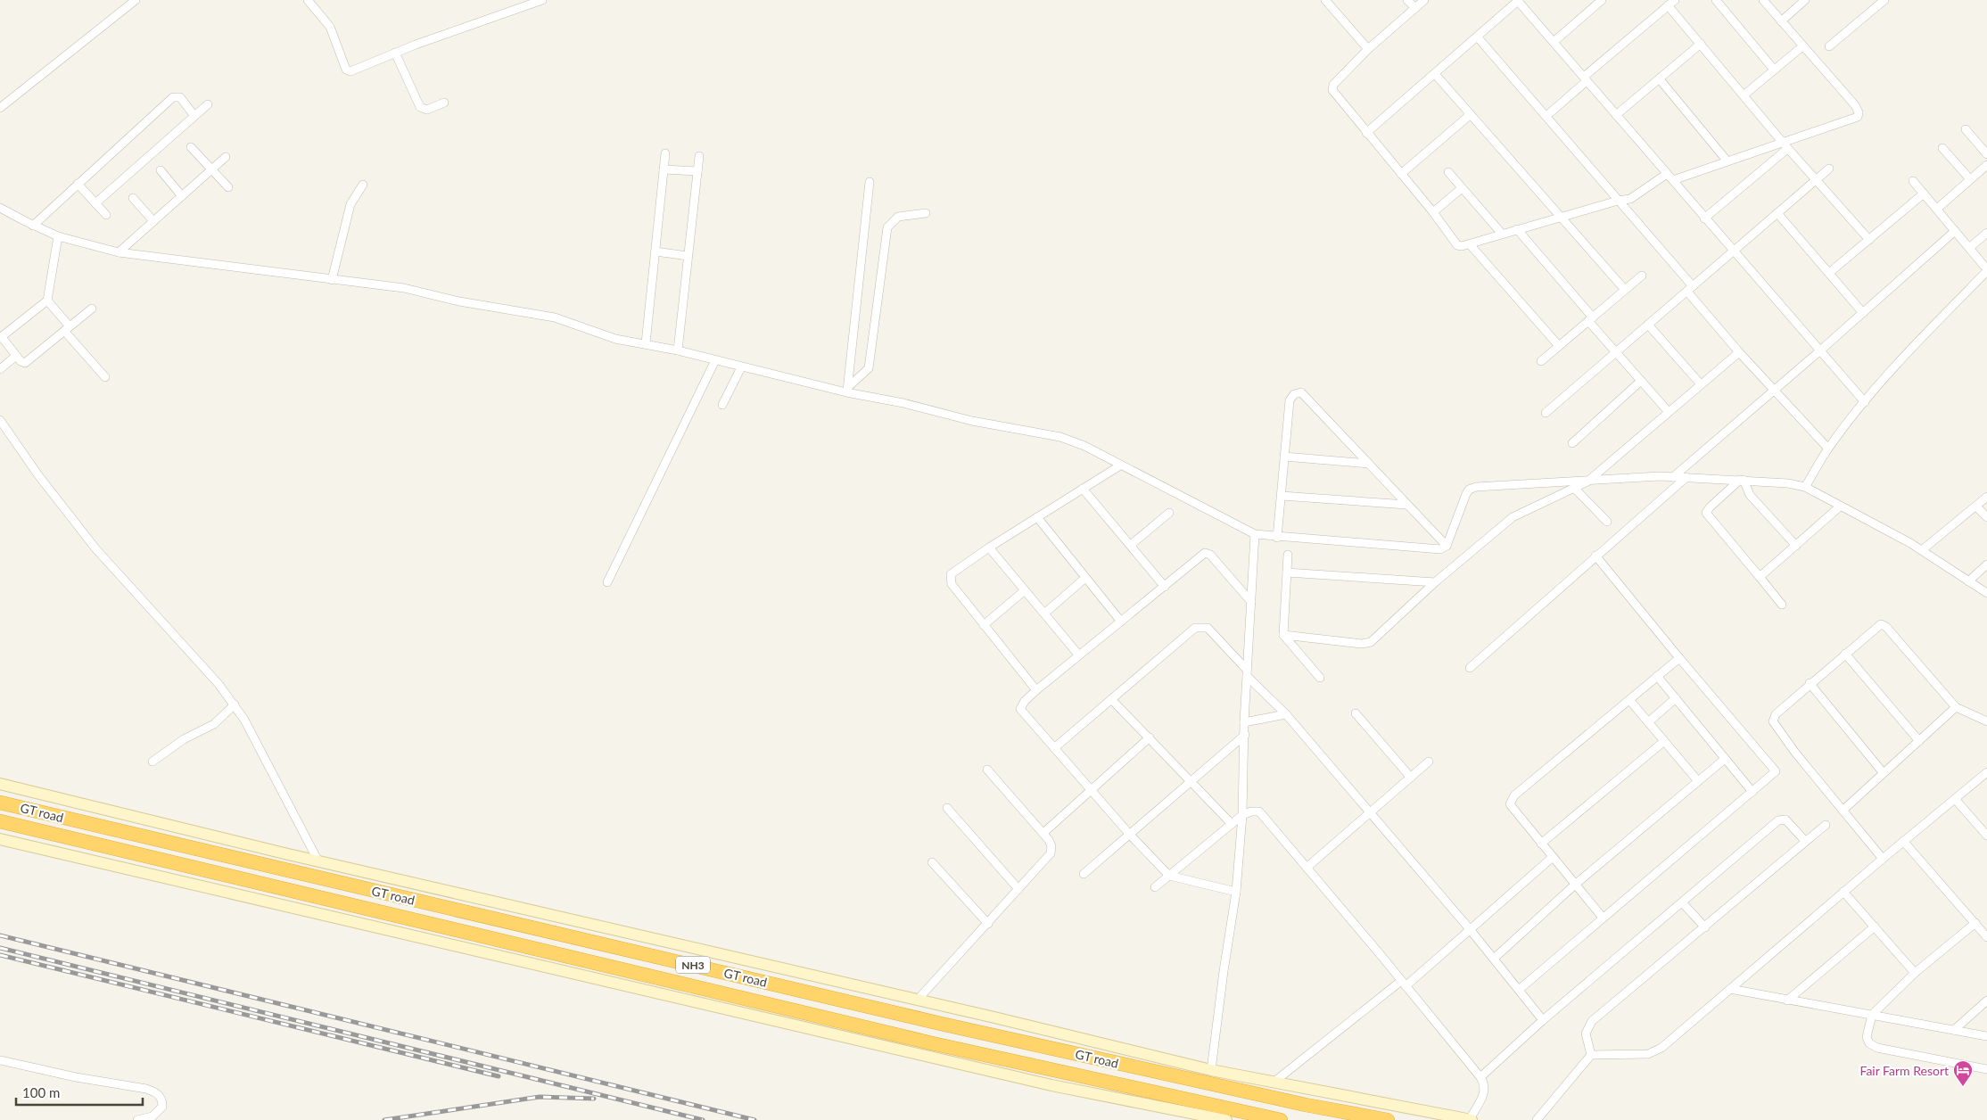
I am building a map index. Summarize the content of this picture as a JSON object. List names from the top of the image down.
{
  "streets": {
    "highway": ["GT road", "NH3"]
  },
  "places": {
    "hotel": ["Fair Farm Resort"]
  },
  "scale_bar": "100 m"
}
